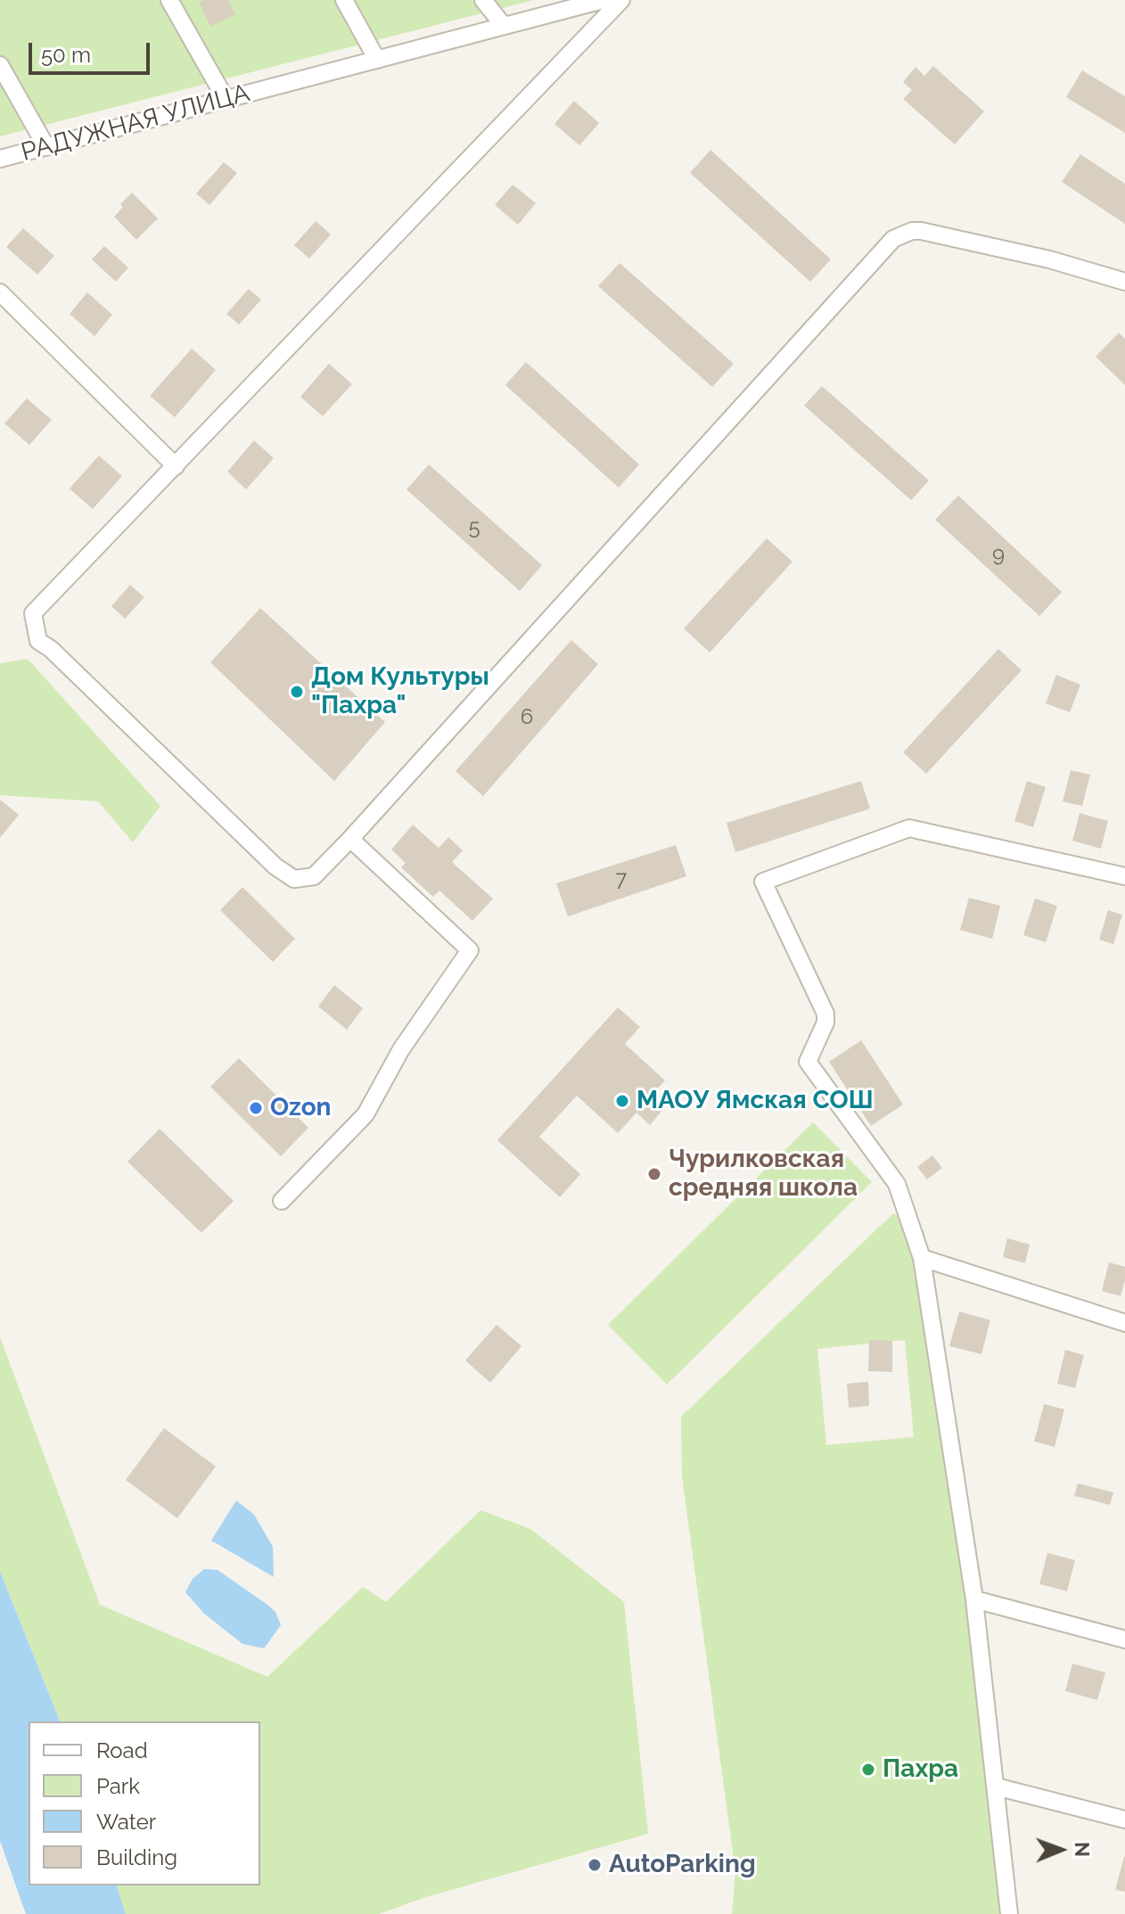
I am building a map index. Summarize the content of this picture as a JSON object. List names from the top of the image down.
{
  "streets": {
    "street": ["РАДУЖНАЯ УЛИЦА"]
  },
  "places": [
    "Дом Культуры \"Пахра\"",
    "МАОУ Ямская СОШ",
    "Ozon",
    "Чурилковская средняя школа",
    "Пахра",
    "AutoParking"
  ],
  "house_numbers": [
    "5",
    "9",
    "6",
    "7"
  ],
  "legend": [
    "Road",
    "Park",
    "Water",
    "Building"
  ],
  "scale_bar": "50 m",
  "north": "right"
}
